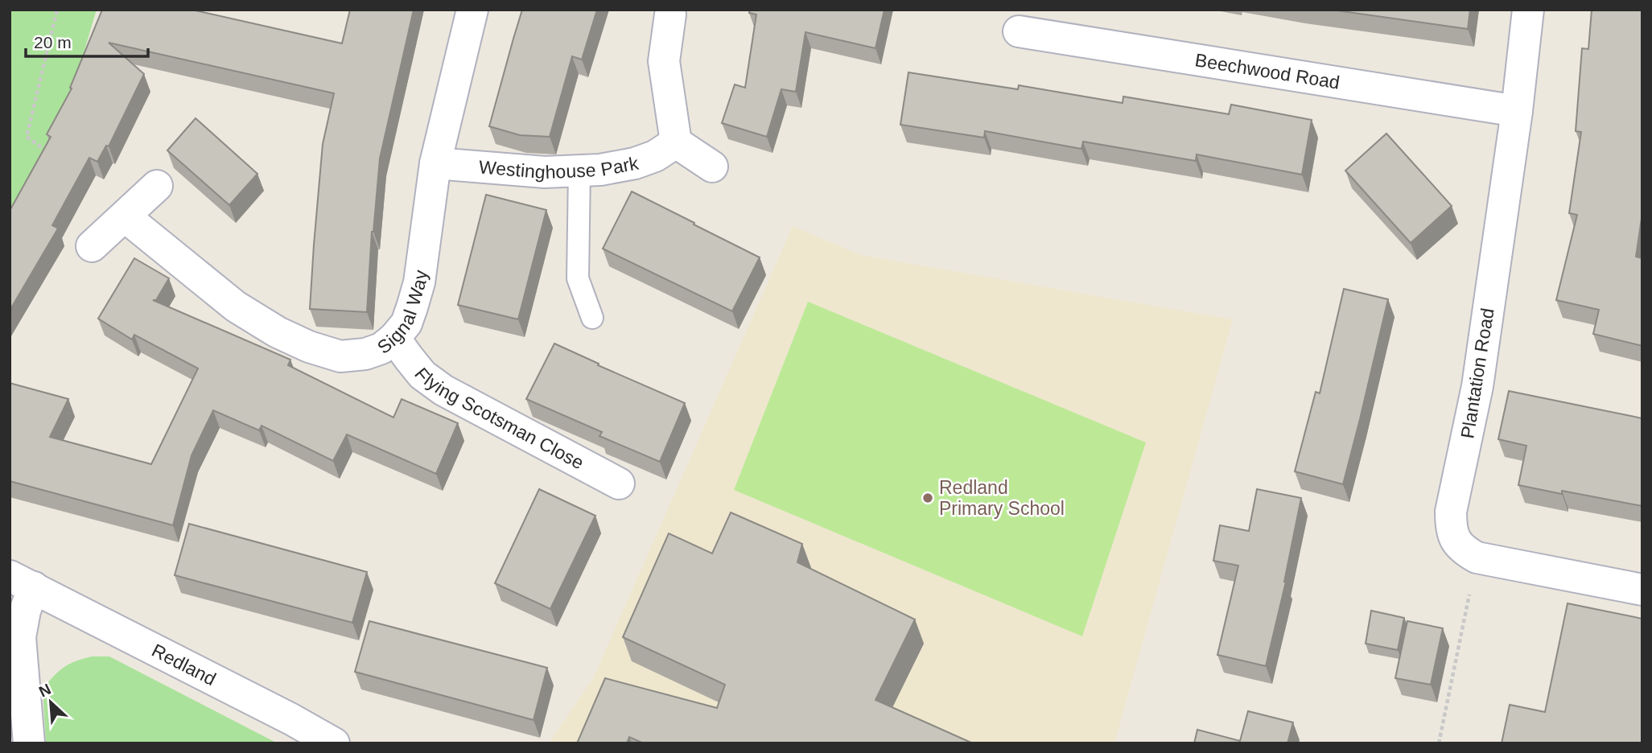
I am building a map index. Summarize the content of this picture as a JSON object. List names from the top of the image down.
{
  "streets": {
    "street": [
      "Beechwood Road",
      "Westinghouse Park",
      "Signal Way",
      "Plantation Road",
      "Flying Scotsman Close",
      "Redland"
    ]
  },
  "crossings": [
    ["Beechwood Road", "Plantation Road"],
    ["Westinghouse Park", "Signal Way"],
    ["Signal Way", "Flying Scotsman Close"]
  ],
  "places": ["Redland Primary School"],
  "scale_bar": "20 m",
  "north": "top left"
}
